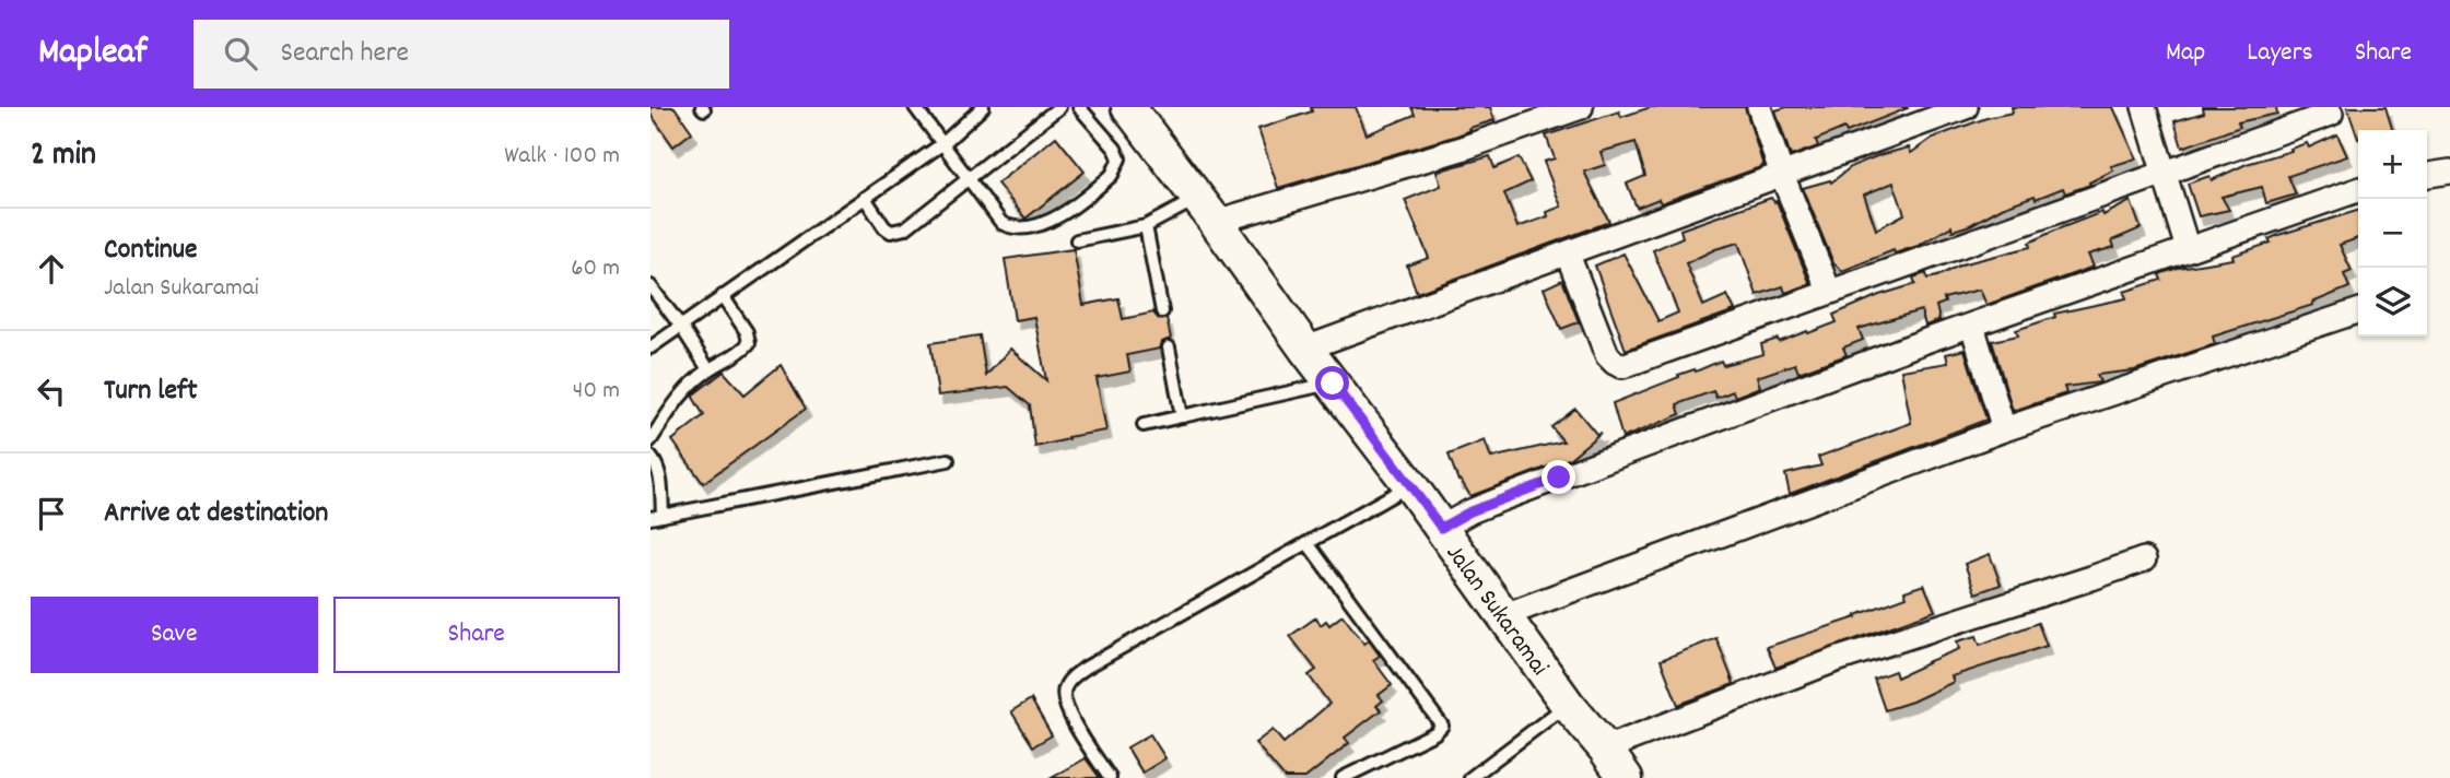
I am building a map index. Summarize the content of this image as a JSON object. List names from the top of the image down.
{
  "streets": {
    "street": ["Jalan Sukaramai"]
  },
  "page": {
    "header": "Mapleaf",
    "search": "Search here",
    "nav": ["Map", "Layers", "Share"],
    "heading": ["2 min", "Walk · 100 m"],
    "map_buttons": ["+", "−"],
    "list": [
      ["Continue", "Jalan Sukaramai", "60 m"],
      ["Turn left", "40 m"],
      "Arrive at destination"
    ],
    "buttons": ["Save", "Share"]
  }
}
